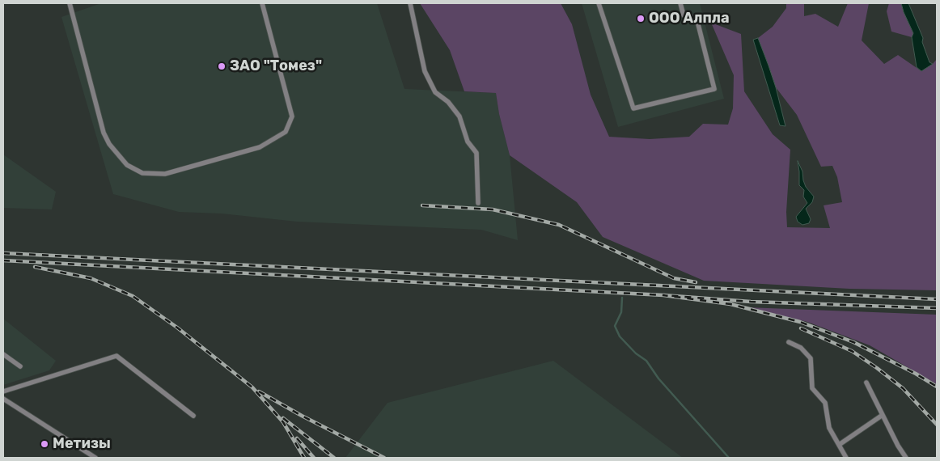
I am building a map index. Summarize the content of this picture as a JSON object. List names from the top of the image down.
{
  "places": ["ООО Алпла", "ЗАО \"Томез\"", "Метизы"]
}
